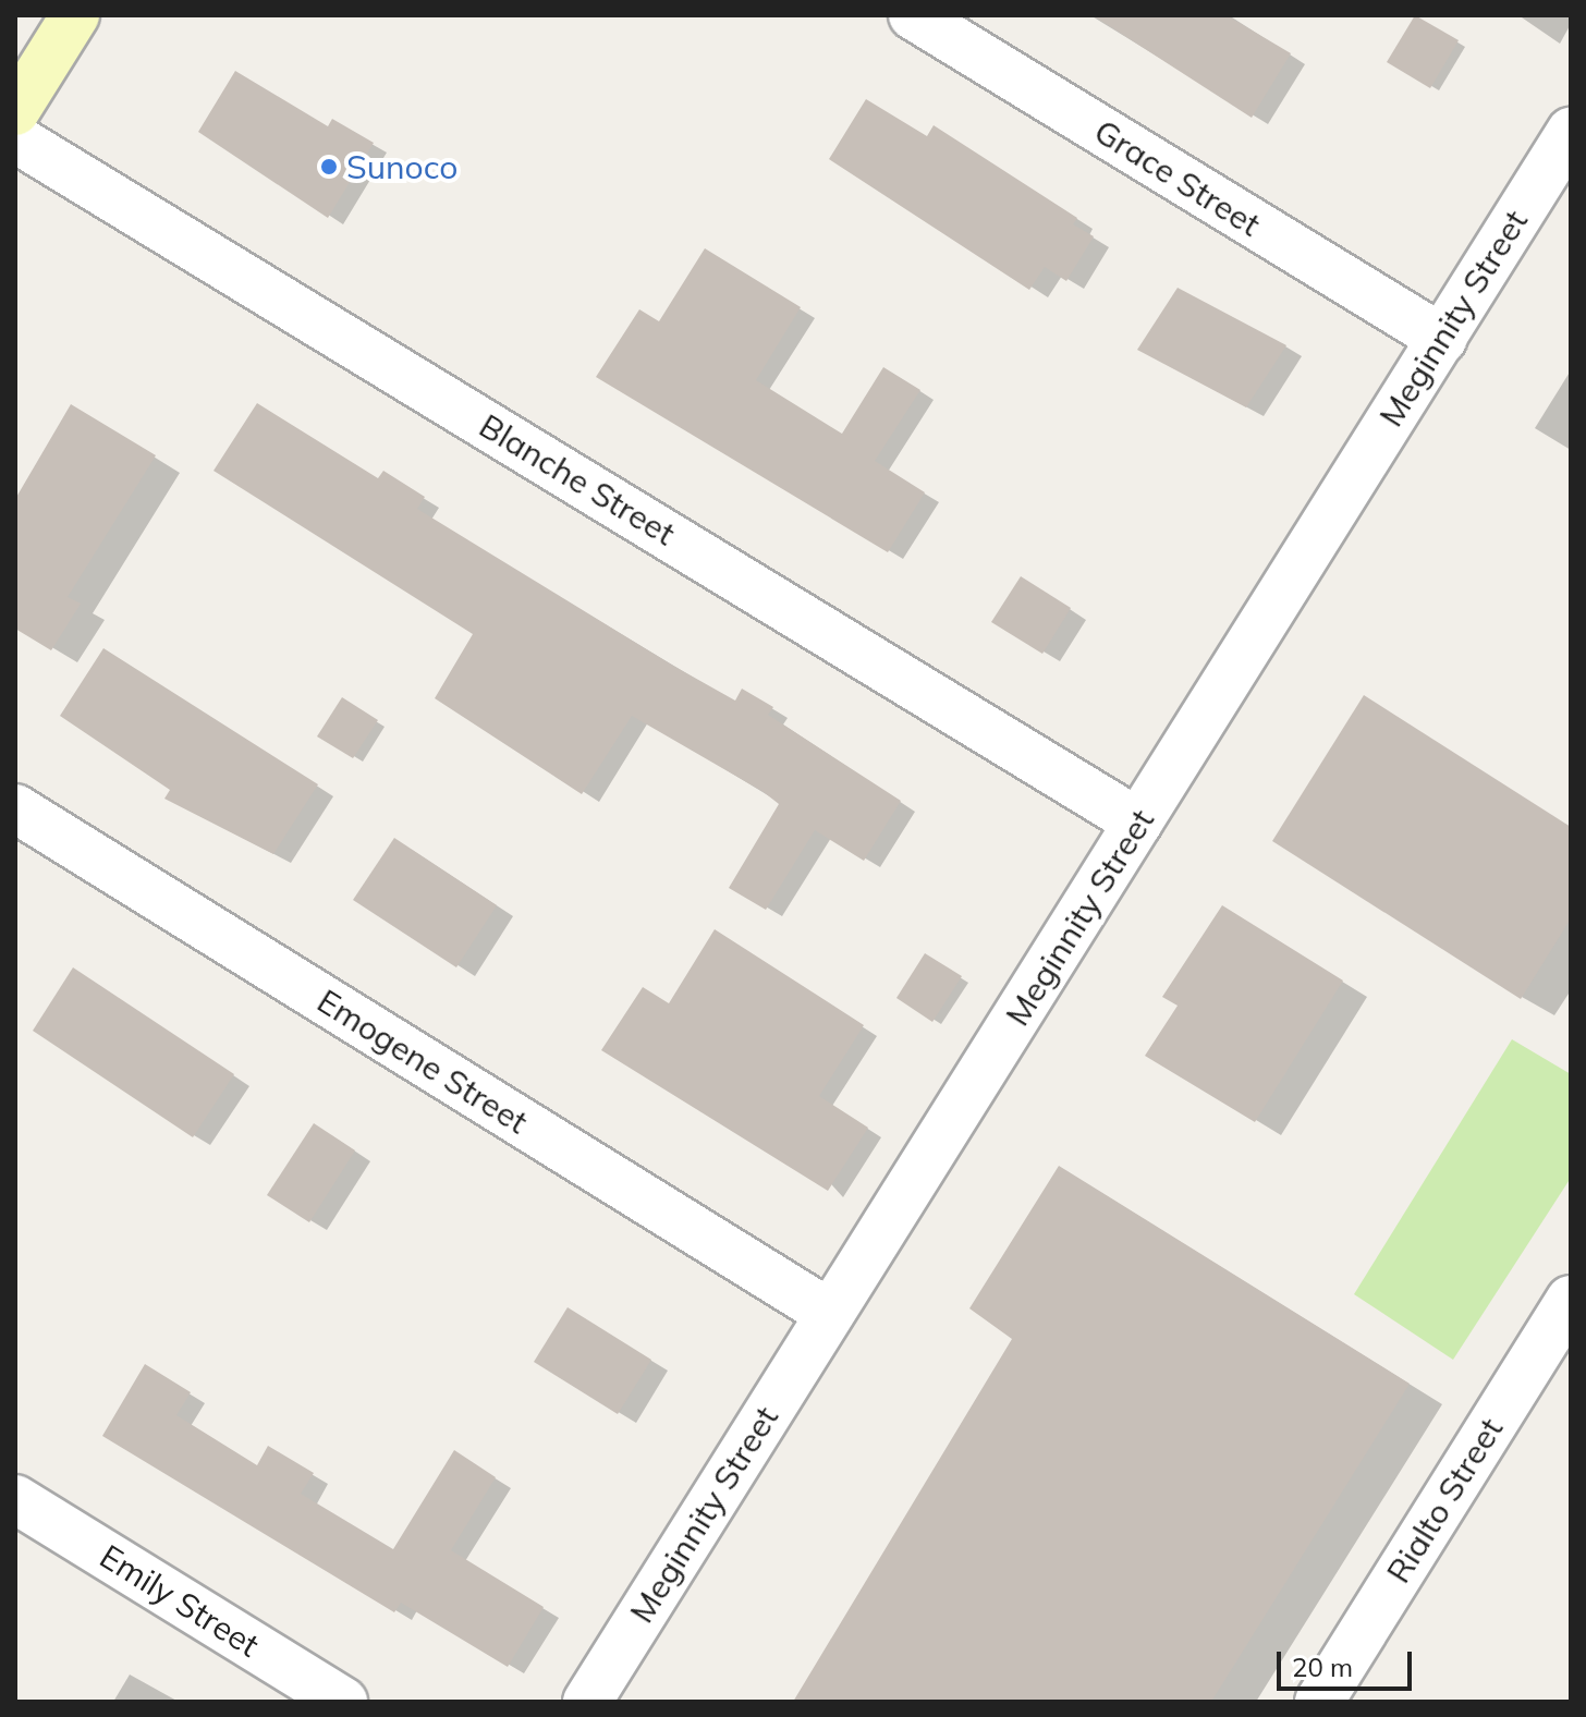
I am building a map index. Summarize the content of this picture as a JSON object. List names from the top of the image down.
{
  "streets": {
    "street": [
      "Grace Street",
      "Meginnity Street",
      "Blanche Street",
      "Emogene Street",
      "Rialto Street",
      "Emily Street"
    ]
  },
  "crossings": [
    ["Grace Street", "Meginnity Street"],
    ["Meginnity Street", "Blanche Street"],
    ["Meginnity Street", "Emogene Street"]
  ],
  "places": ["Sunoco"],
  "scale_bar": "20 m"
}
